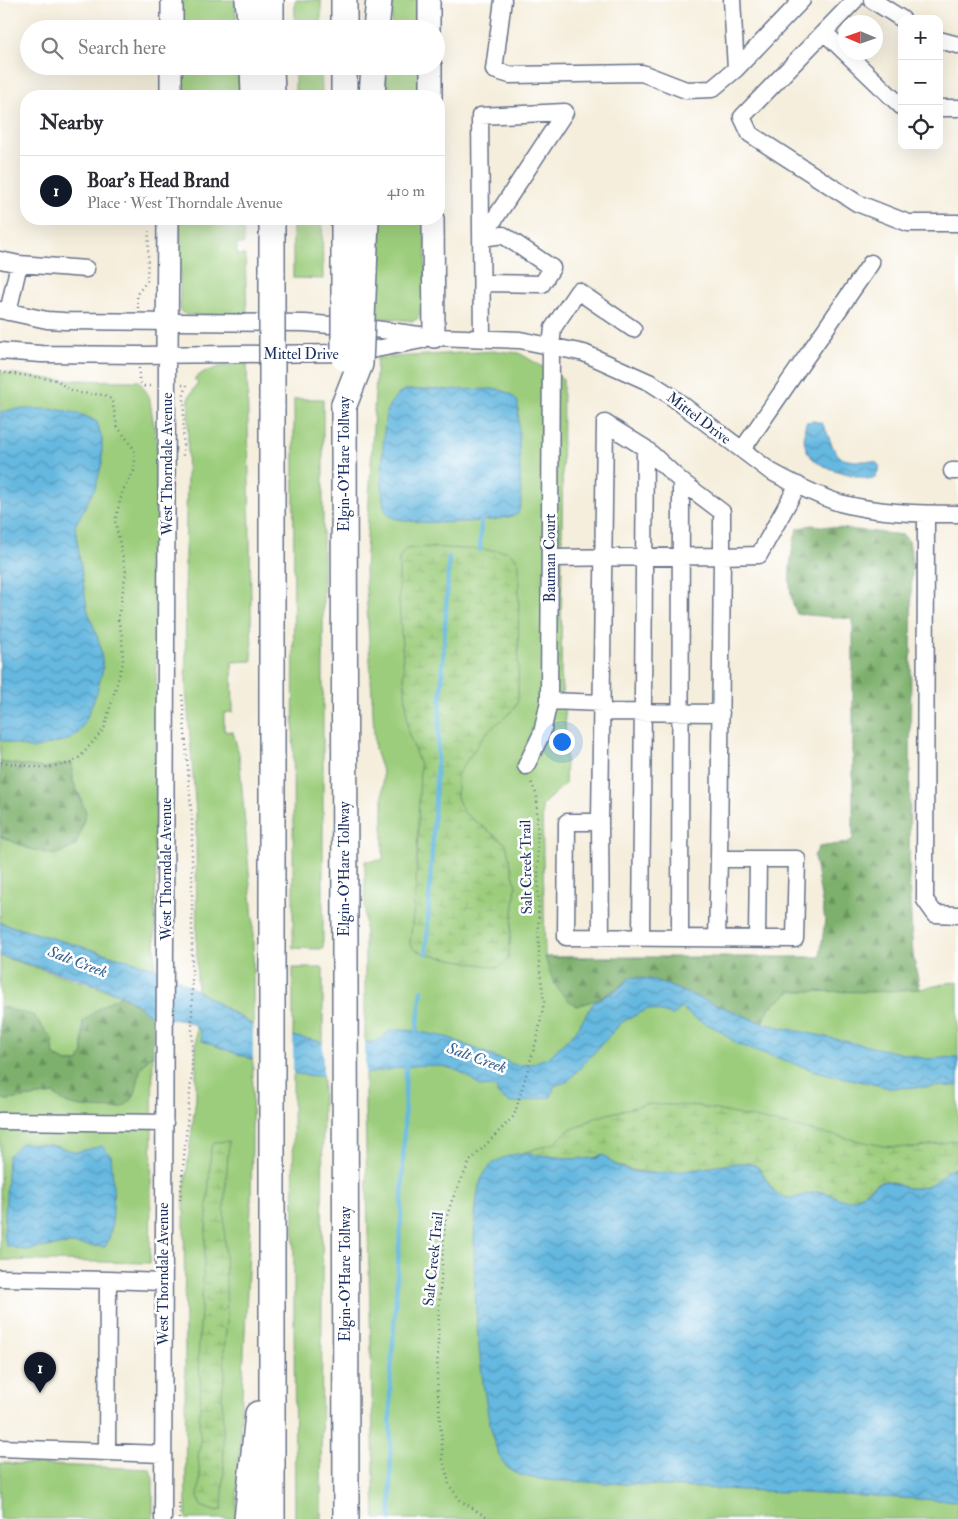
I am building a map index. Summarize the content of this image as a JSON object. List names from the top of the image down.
{
  "streets": {
    "highway": ["Elgin-O'Hare Tollway"],
    "main road": ["West Thorndale Avenue"],
    "street": ["Mittel Drive", "Bauman Court"],
    "path": ["Salt Creek Trail"]
  },
  "crossings": [
    ["Mittel Drive", "West Thorndale Avenue"],
    ["Mittel Drive", "Bauman Court"]
  ],
  "water": ["Salt Creek"],
  "north": "left",
  "page": {
    "map_buttons": ["+", "−"],
    "search": "Search here",
    "heading": "Nearby",
    "list": [
      {
        "mark": "1",
        "name": "Boar's Head Brand",
        "note": "Place · West Thorndale Avenue",
        "value": "410 m"
      }
    ],
    "pins": "1"
  }
}
